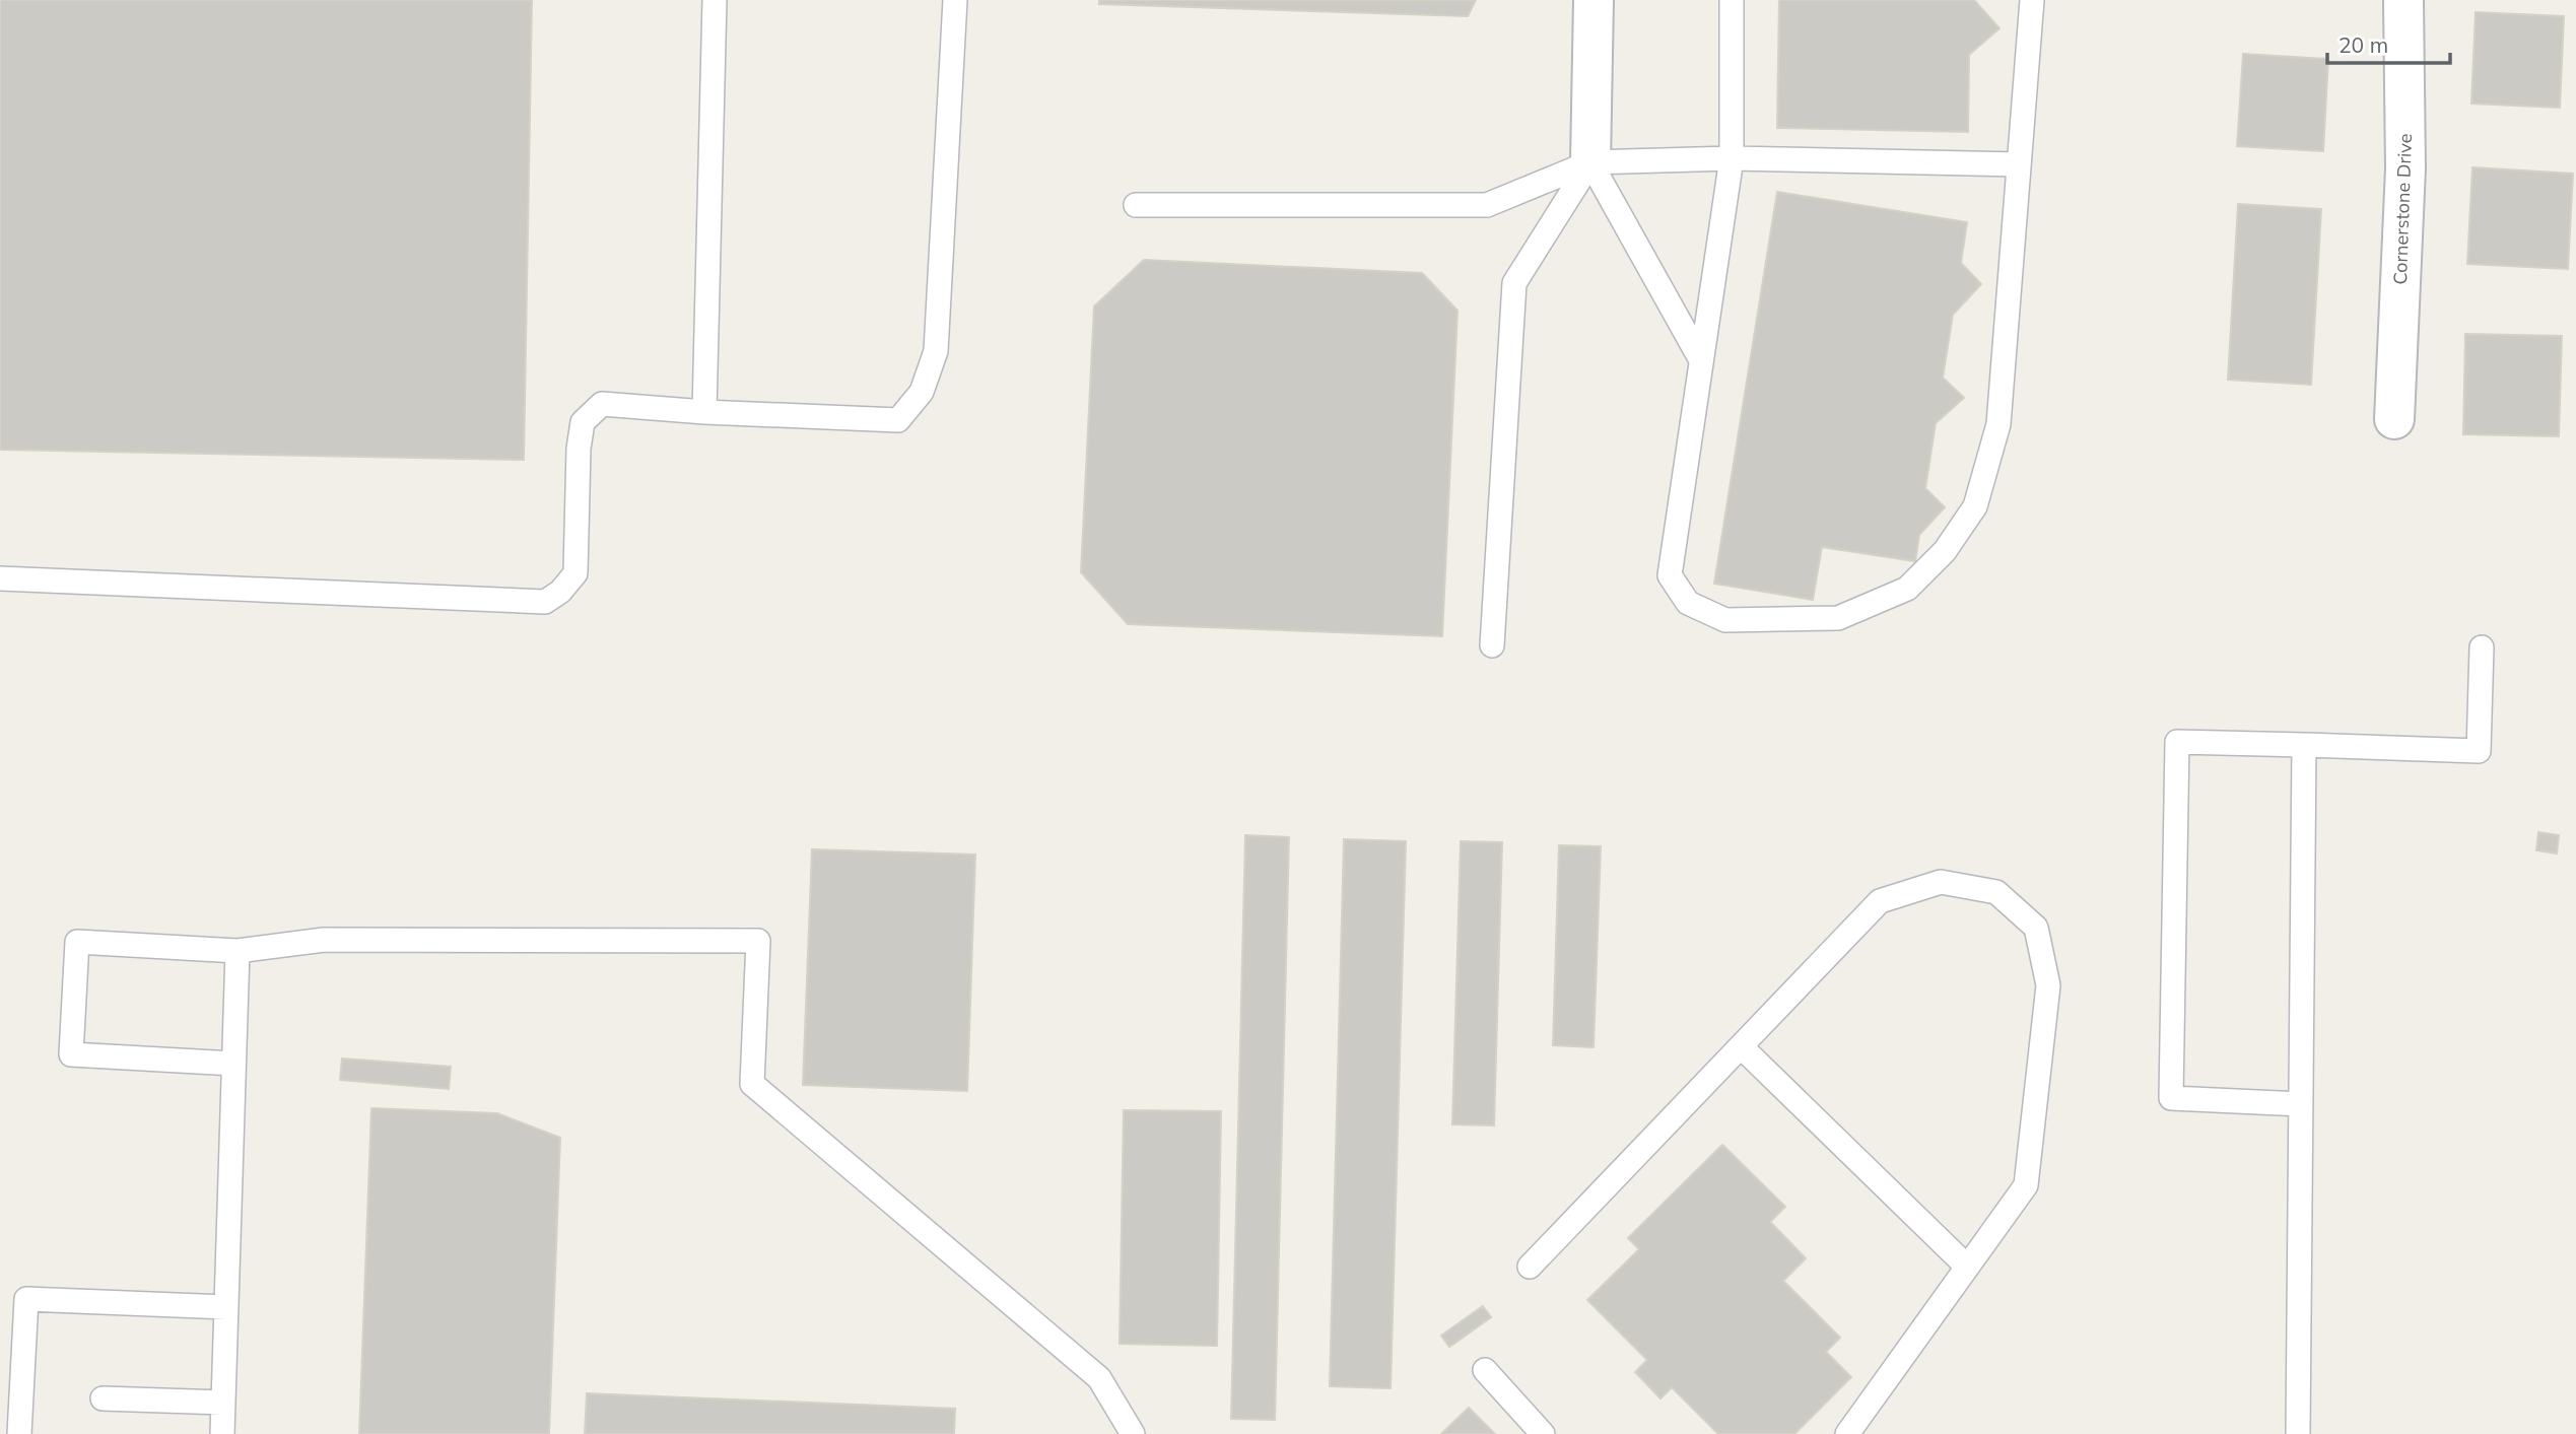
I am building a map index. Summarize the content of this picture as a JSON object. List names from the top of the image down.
{
  "streets": {
    "street": ["Cornerstone Drive"]
  },
  "scale_bar": "20 m"
}
